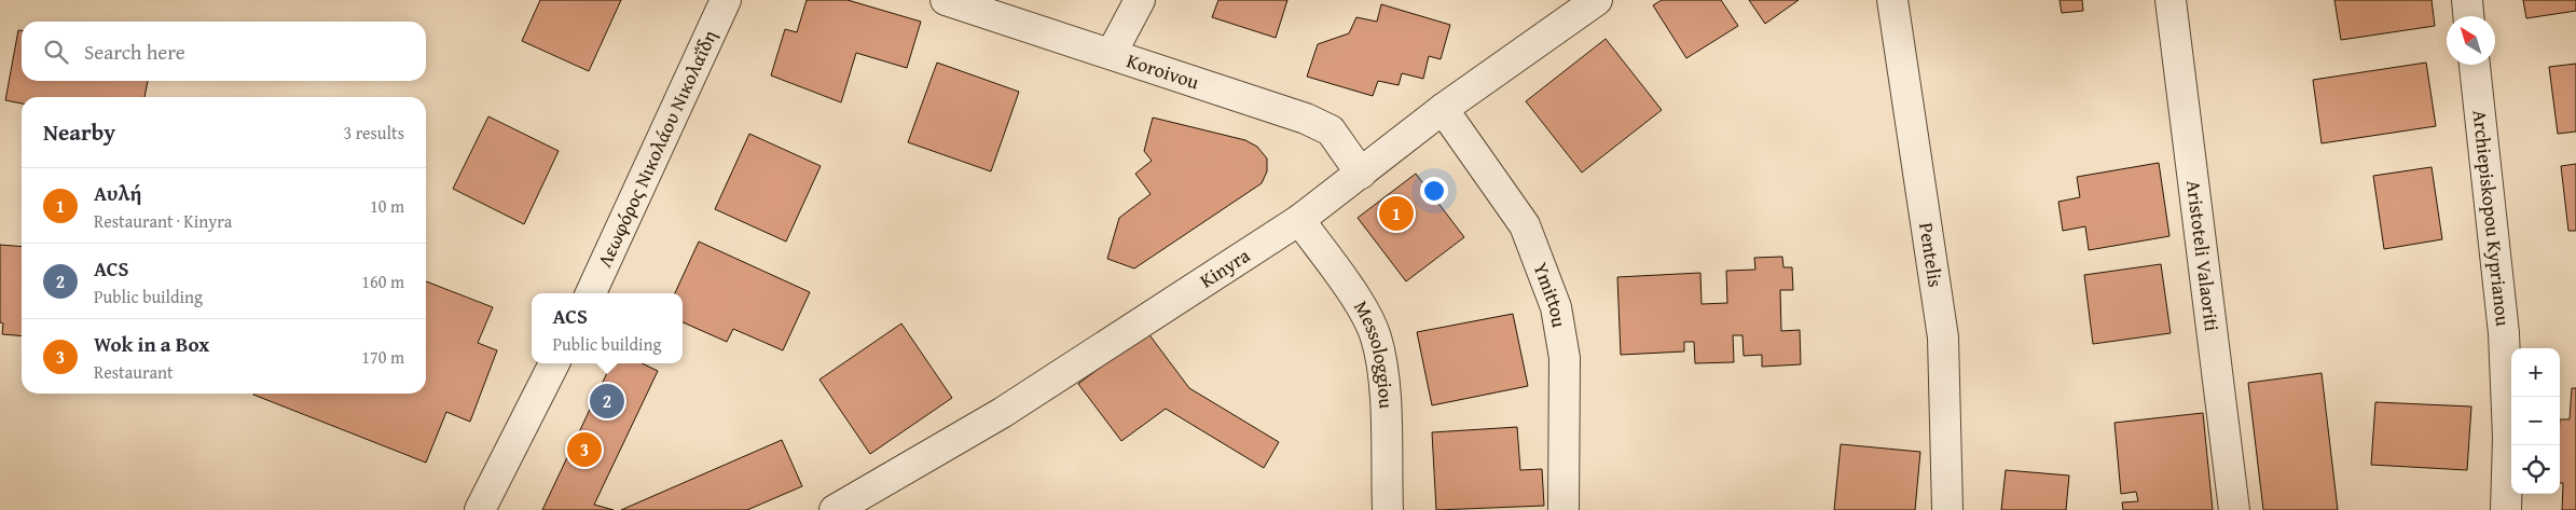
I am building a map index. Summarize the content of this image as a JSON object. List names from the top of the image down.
{
  "streets": {
    "street": [
      "Koroivou",
      "Λεωφόρος Νικολάου Νικολαΐδη",
      "Archiepiskopou Kyprianou",
      "Pentelis",
      "Aristoteli Valaoriti",
      "Kinyra",
      "Ymittou",
      "Messologgiou"
    ]
  },
  "crossings": [
    ["Koroivou", "Kinyra"],
    ["Kinyra", "Ymittou"],
    ["Kinyra", "Messologgiou"]
  ],
  "north": "top left",
  "page": {
    "search": "Search here",
    "heading": ["Nearby", "3 results"],
    "list": [
      {
        "mark": "1",
        "name": "Αυλή",
        "note": "Restaurant · Kinyra",
        "value": "10 m"
      },
      {
        "mark": "2",
        "name": "ACS",
        "note": "Public building",
        "value": "160 m"
      },
      {
        "mark": "3",
        "name": "Wok in a Box",
        "note": "Restaurant",
        "value": "170 m"
      }
    ],
    "pins": ["1", "2", "3"],
    "popup": ["ACS", "Public building"],
    "map_buttons": ["+", "−"]
  }
}
